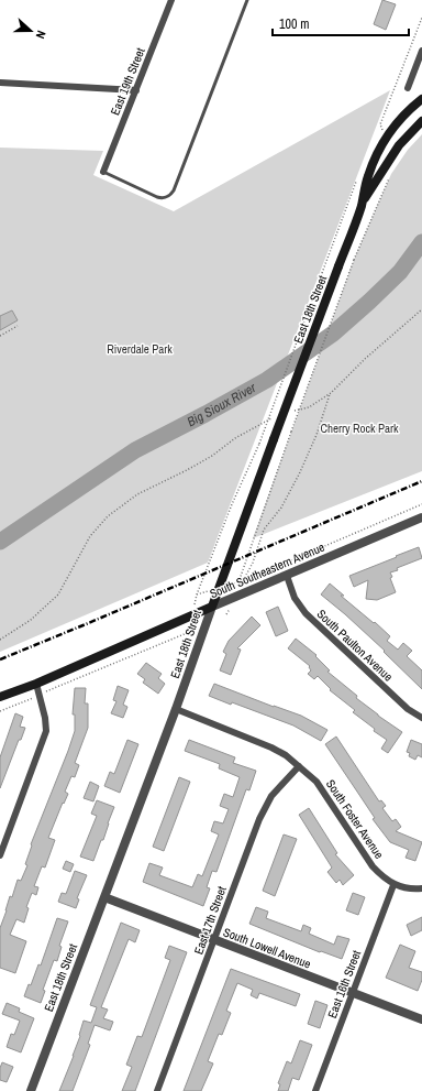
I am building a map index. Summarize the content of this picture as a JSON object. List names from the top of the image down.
{
  "streets": {
    "main road": ["East 18th Street", "South Southeastern Avenue"],
    "street": [
      "East 19th Street",
      "South Paulton Avenue",
      "South Foster Avenue",
      "East 17th Street",
      "South Lowell Avenue",
      "East 16th Street"
    ]
  },
  "crossings": [
    ["East 18th Street", "South Southeastern Avenue"],
    ["East 18th Street", "South Foster Avenue"],
    ["East 18th Street", "South Lowell Avenue"],
    ["South Southeastern Avenue", "South Paulton Avenue"],
    ["South Foster Avenue", "East 17th Street"],
    ["South Foster Avenue", "East 16th Street"],
    ["East 17th Street", "South Lowell Avenue"],
    ["South Lowell Avenue", "East 16th Street"]
  ],
  "water": ["Big Sioux River"],
  "parks": ["Riverdale Park", "Cherry Rock Park"],
  "scale_bar": "100 m",
  "north": "right"
}
